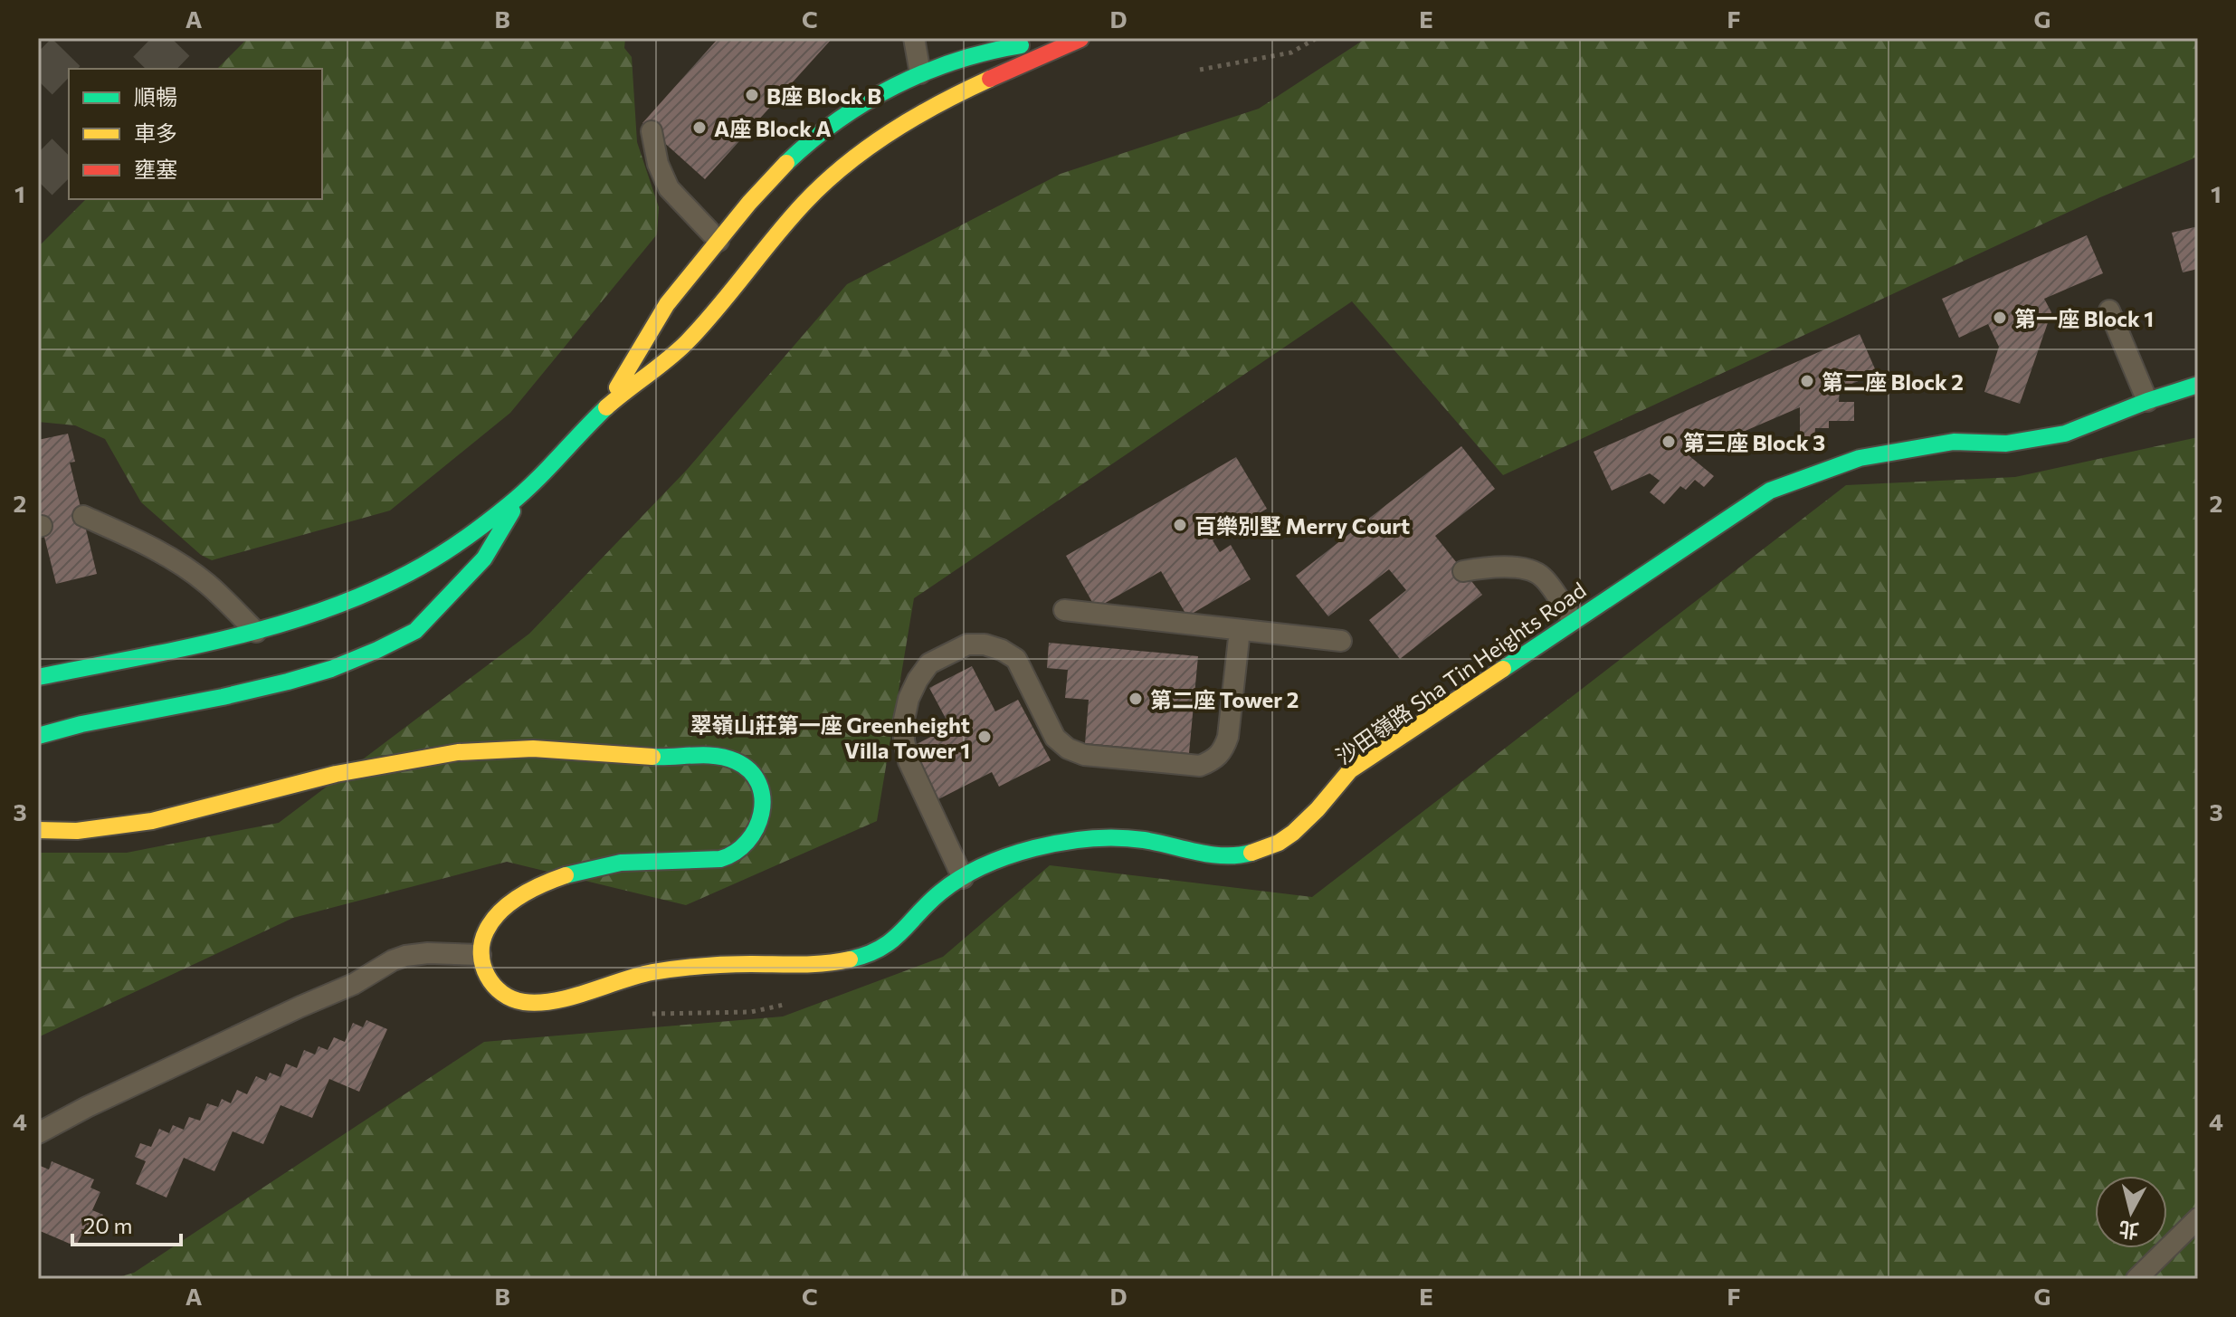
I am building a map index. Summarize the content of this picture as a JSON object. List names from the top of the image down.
{
  "streets": {
    "street": ["沙田嶺路 Sha Tin Heights Road"]
  },
  "places": [
    "B座 Block B",
    "A座 Block A",
    "第一座 Block 1",
    "第二座 Block 2",
    "第三座 Block 3",
    "百樂別墅 Merry Court",
    "第二座 Tower 2",
    "翠嶺山莊第一座 Greenheight Villa Tower 1"
  ],
  "legend": ["順暢", "車多", "壅塞"],
  "scale_bar": "20 m",
  "north": "bottom",
  "grid": {
    "columns": [
      "A",
      "B",
      "C",
      "D",
      "E",
      "F",
      "G"
    ],
    "rows": [
      "1",
      "2",
      "3",
      "4"
    ]
  }
}
